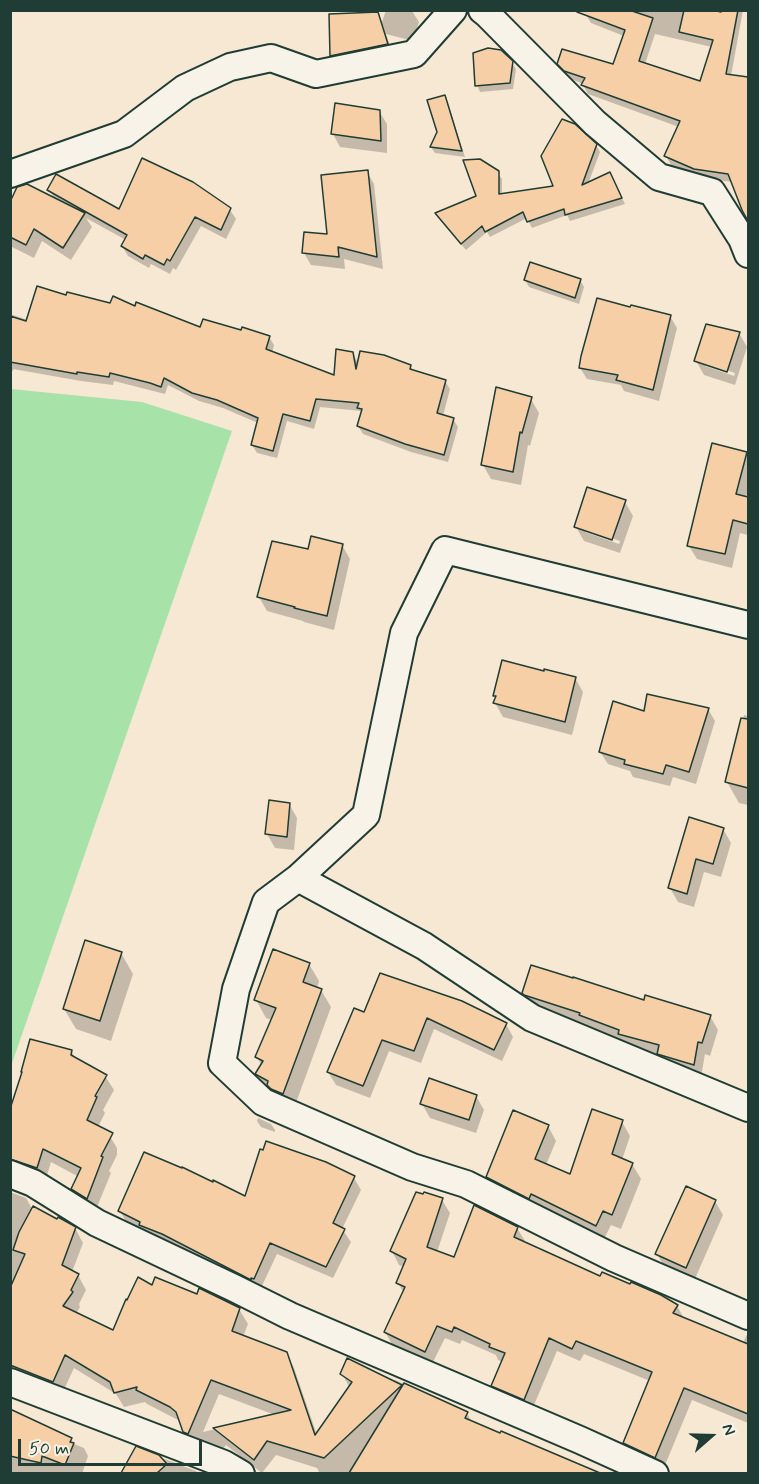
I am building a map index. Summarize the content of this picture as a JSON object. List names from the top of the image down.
{
  "scale_bar": "50 m",
  "north": "right"
}
